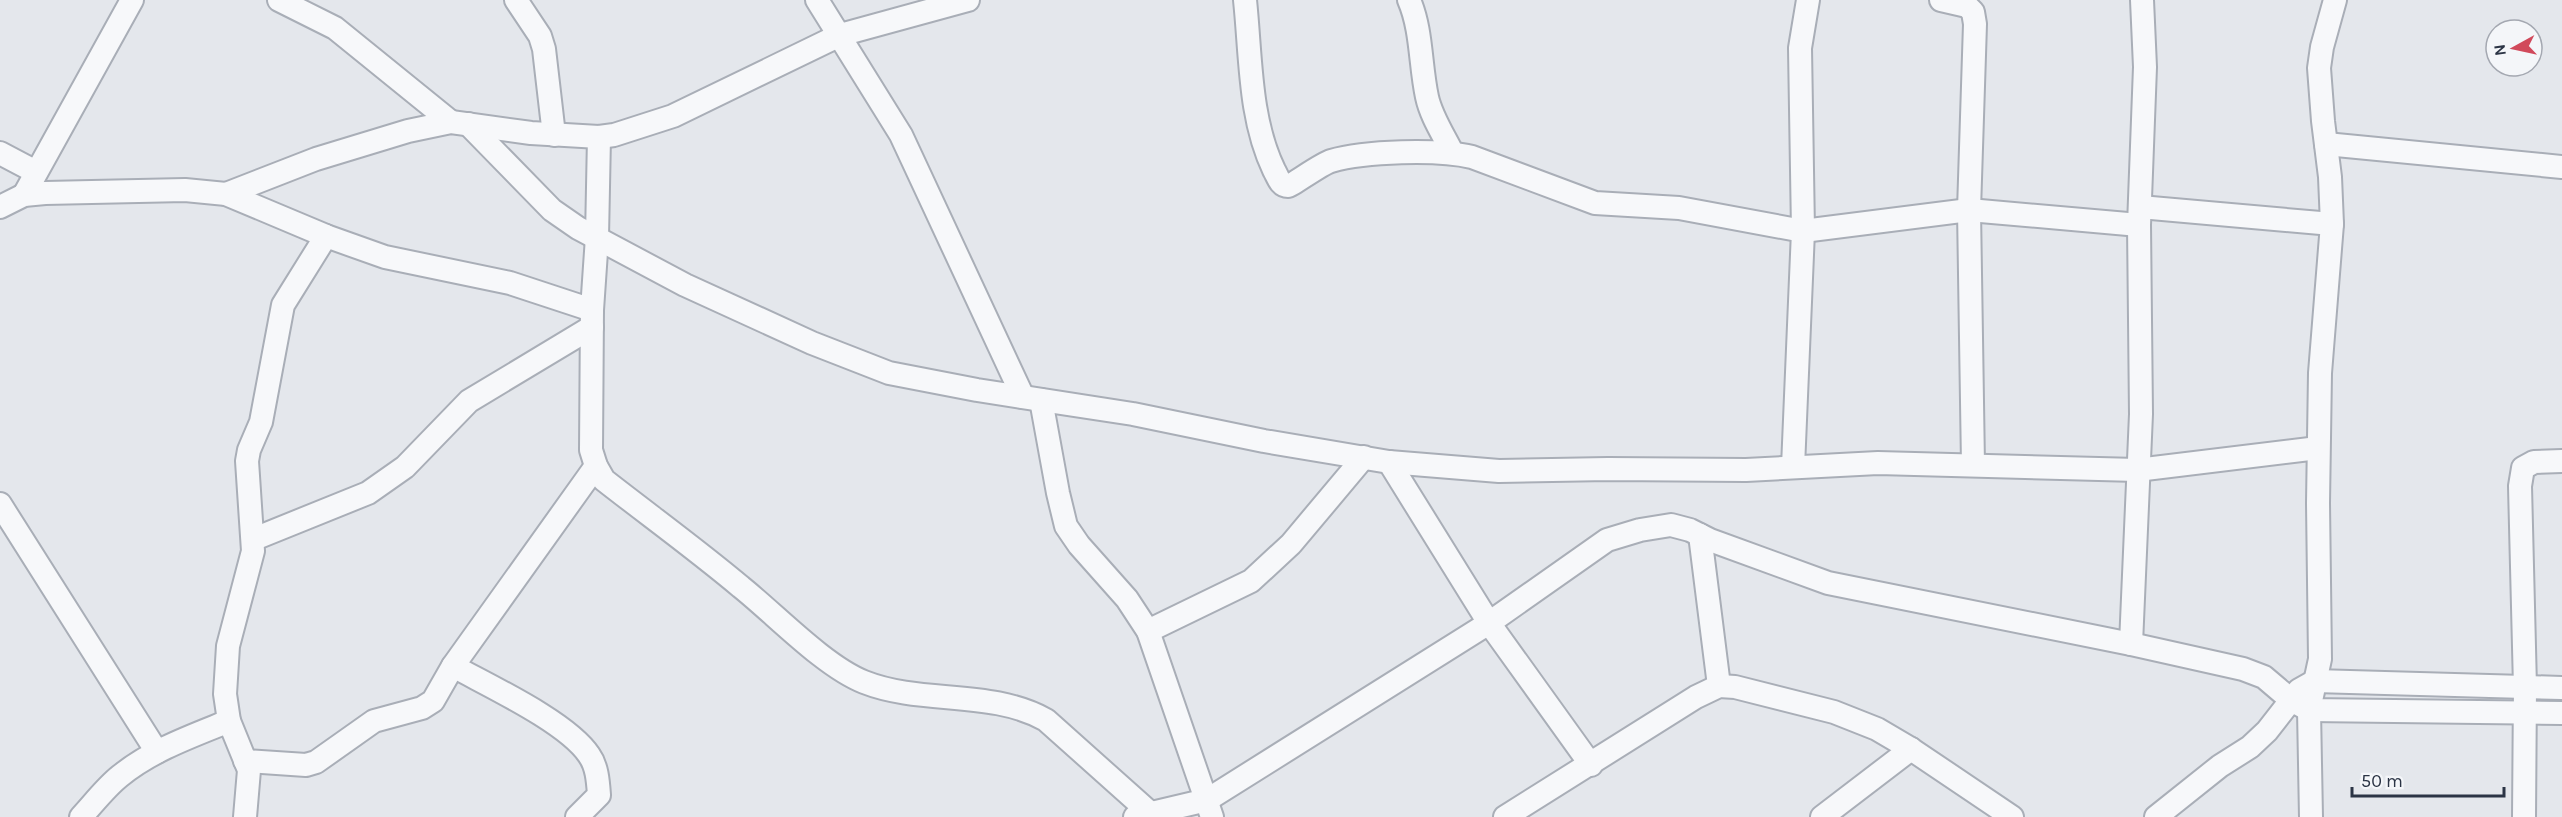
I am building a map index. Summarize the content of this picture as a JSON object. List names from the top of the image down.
{
  "scale_bar": "50 m",
  "north": "left"
}
